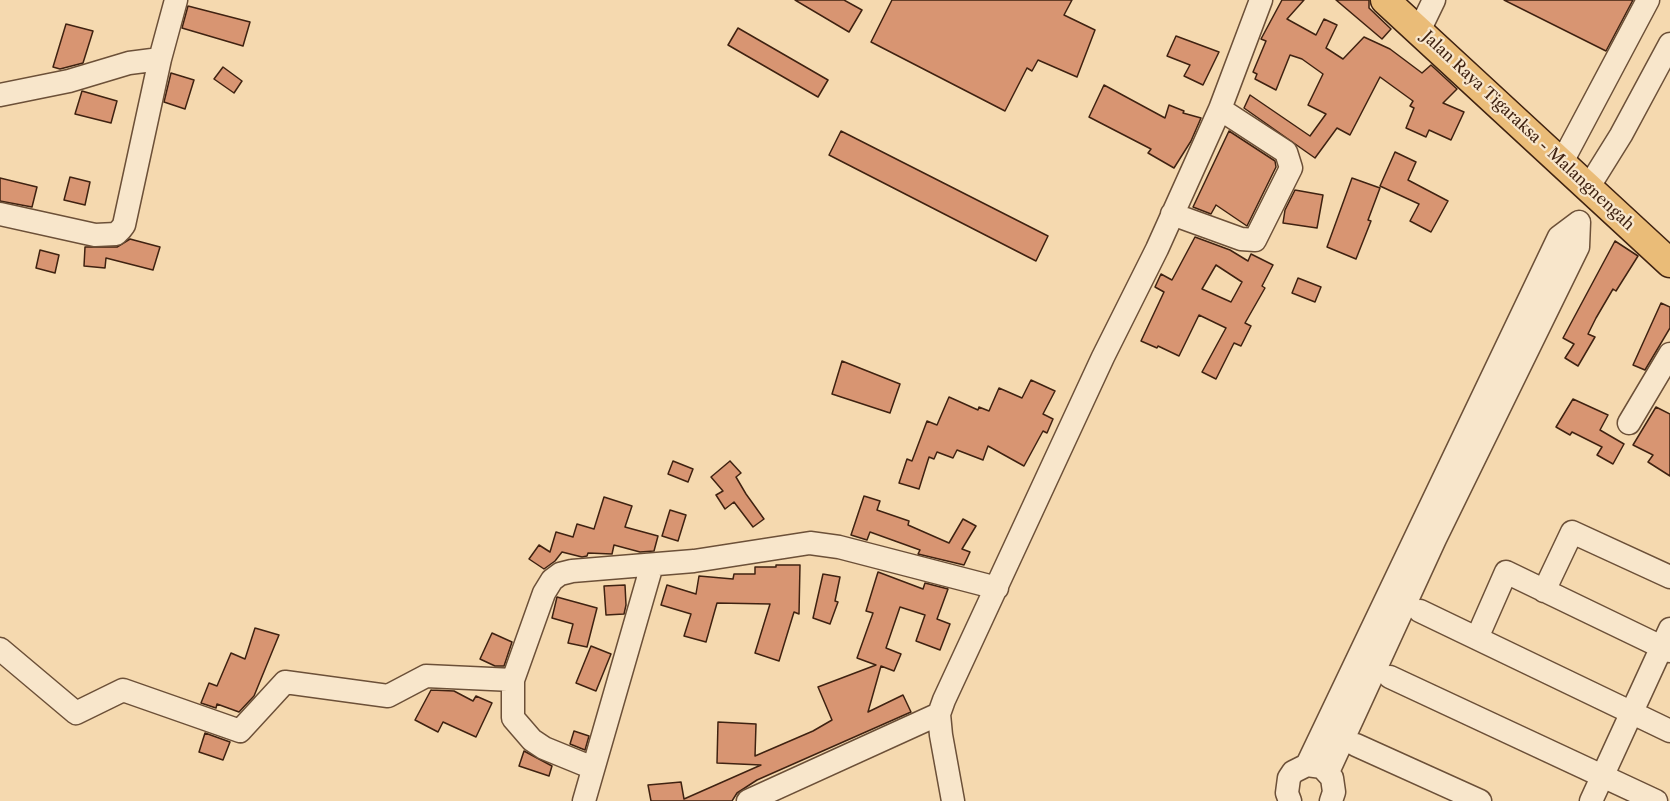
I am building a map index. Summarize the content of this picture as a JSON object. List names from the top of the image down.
{
  "streets": {
    "main road": ["Jalan Raya Tigaraksa - Malangnengah"]
  }
}
